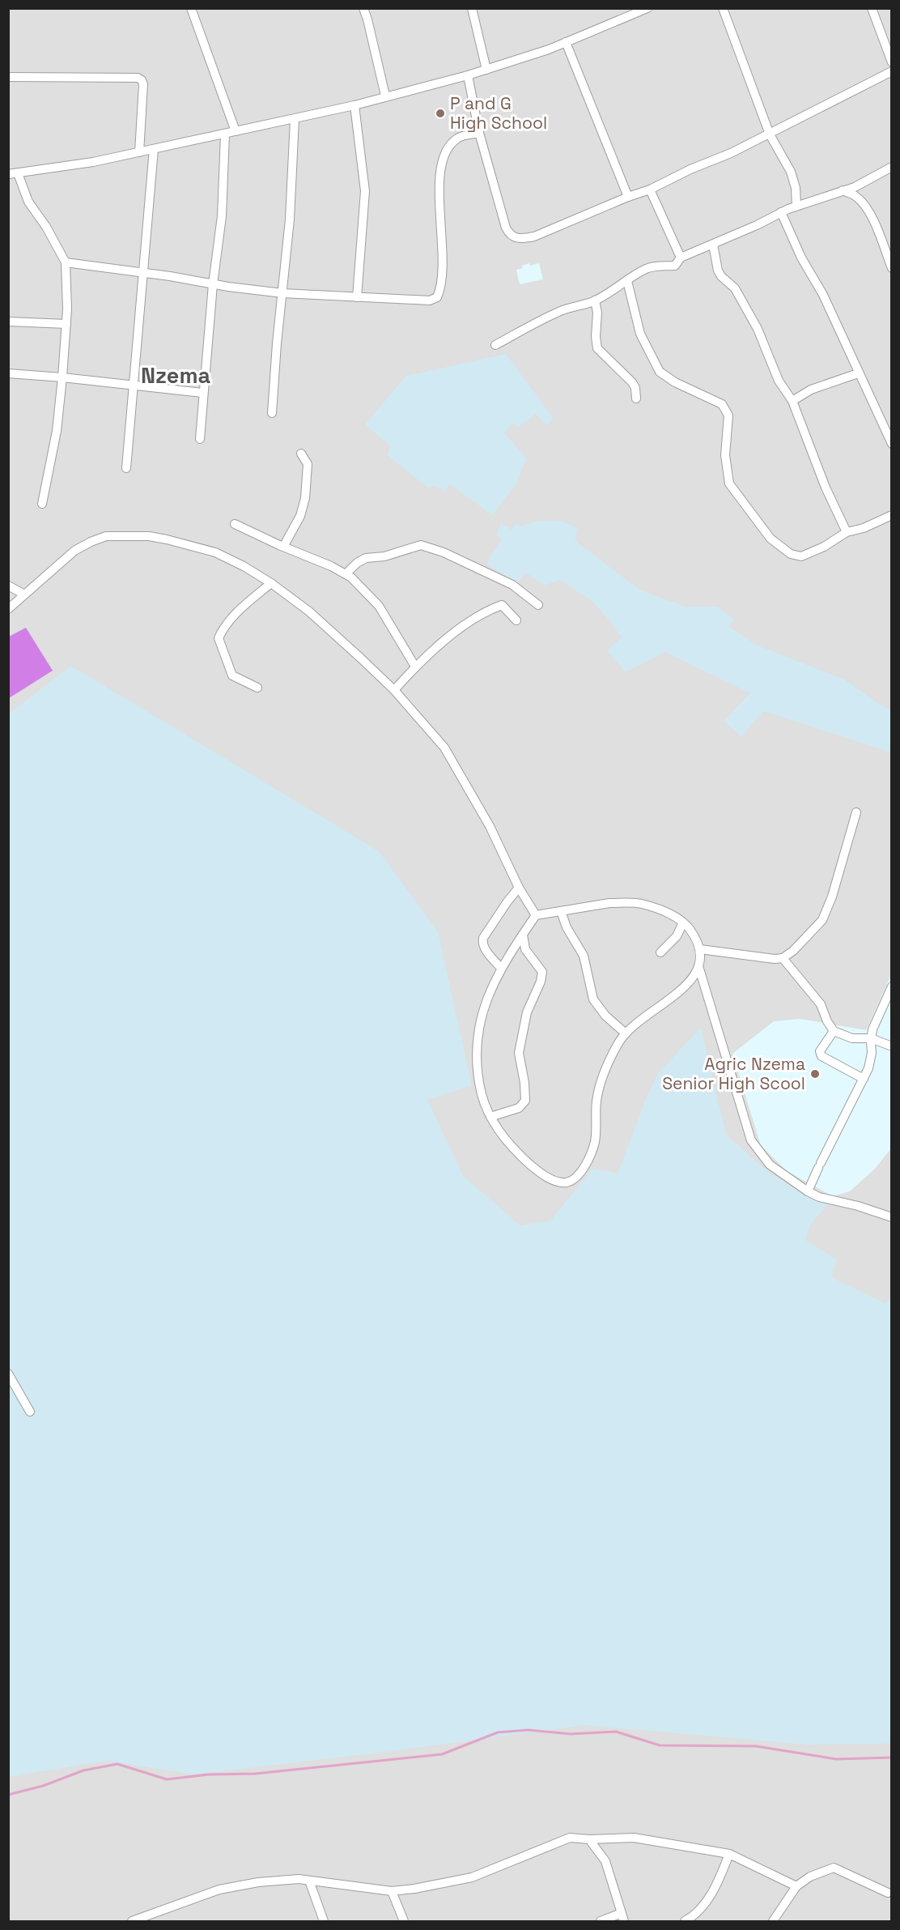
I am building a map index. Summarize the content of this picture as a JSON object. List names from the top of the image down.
{
  "districts": ["Nzema"],
  "places": ["P and G High School", "Agric Nzema Senior High Scool"]
}
